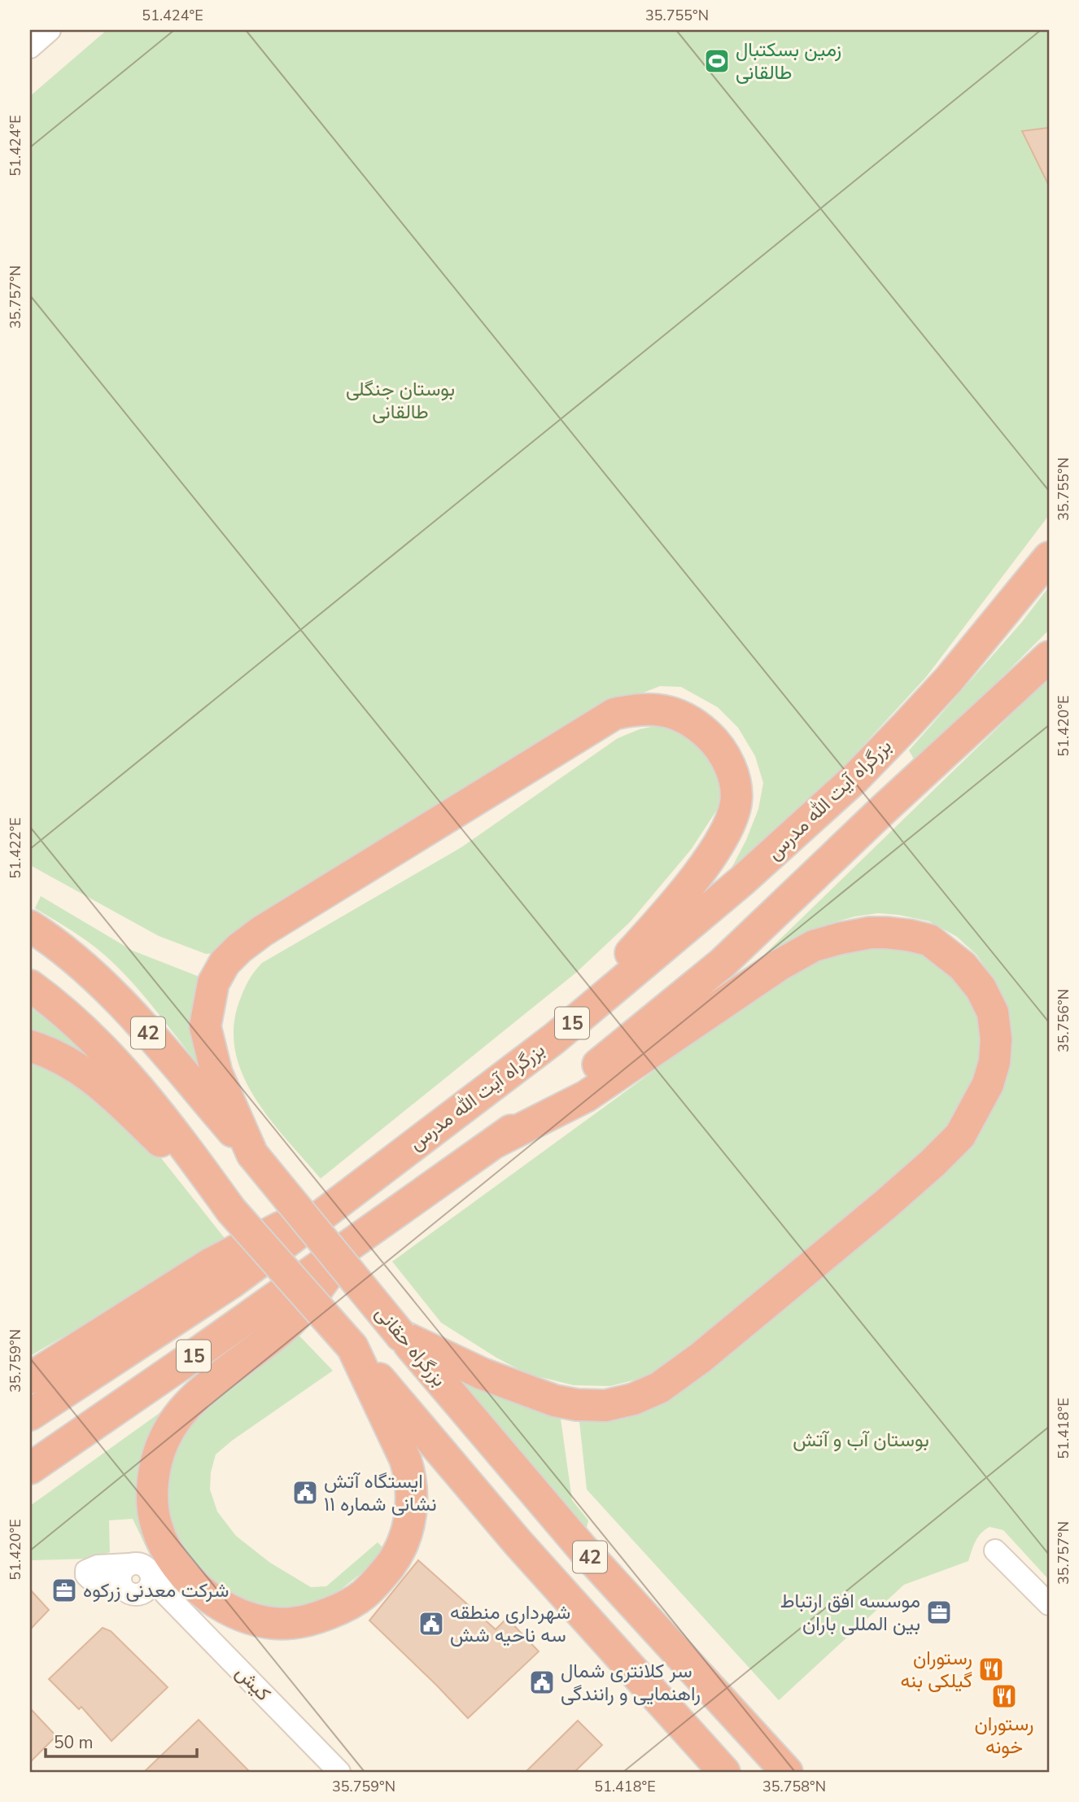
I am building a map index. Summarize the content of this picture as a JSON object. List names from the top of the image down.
{
  "streets": {
    "highway": [
      "بزرگراه آیت الله مدرس",
      "15",
      "42",
      "بزرگراه حقانی"
    ],
    "street": ["کیش"]
  },
  "parks": ["بوستان جنگلی طالقانی", "بوستان آب و آتش"],
  "places": {
    "sports": ["زمین بسکتبال طالقانی"],
    "public building": ["ایستگاه آتش نشانی شماره ۱۱", "شهرداری منطقه سه ناحیه شش", "سر کلانتری شمال راهنمایی و رانندگی"],
    "office": ["شرکت معدنی زرکوه", "موسسه افق ارتباط بین المللی باران"],
    "restaurant": ["رستوران گیلکی بنه", "رستوران خونه"]
  },
  "scale_bar": "50 m",
  "coordinates": [
    "51.424°E",
    "35.755°N",
    "35.757°N",
    "51.420°E",
    "51.422°E",
    "35.756°N",
    "35.759°N",
    "51.418°E",
    "35.758°N"
  ]
}
